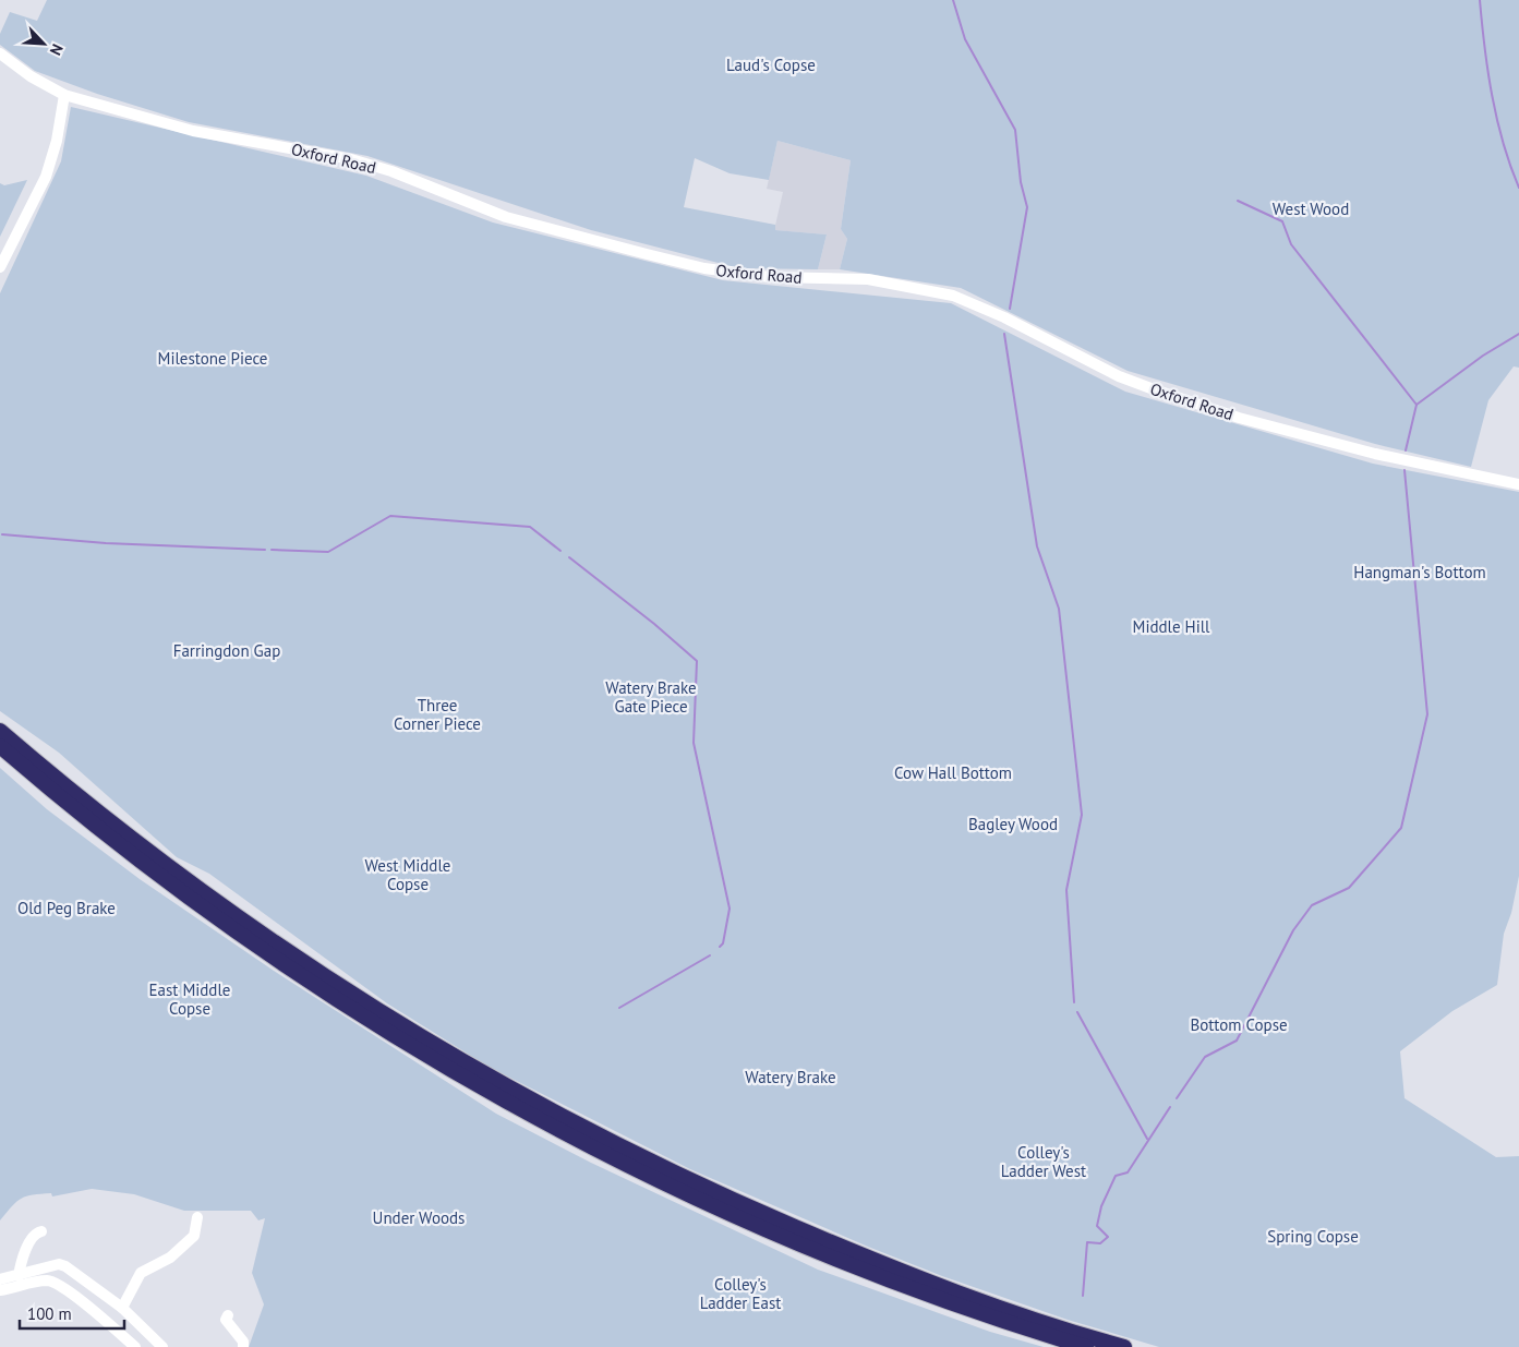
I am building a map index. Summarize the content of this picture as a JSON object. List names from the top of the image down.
{
  "streets": {
    "street": ["Oxford Road"]
  },
  "parks": [
    "Laud's Copse",
    "West Wood",
    "Milestone Piece",
    "Hangman's Bottom",
    "Middle Hill",
    "Farringdon Gap",
    "Watery Brake Gate Piece",
    "Three Corner Piece",
    "Cow Hall Bottom",
    "Bagley Wood",
    "West Middle Copse",
    "Old Peg Brake",
    "East Middle Copse",
    "Bottom Copse",
    "Watery Brake",
    "Colley's Ladder West",
    "Under Woods",
    "Spring Copse",
    "Colley's Ladder East"
  ],
  "scale_bar": "100 m",
  "north": "bottom right"
}
